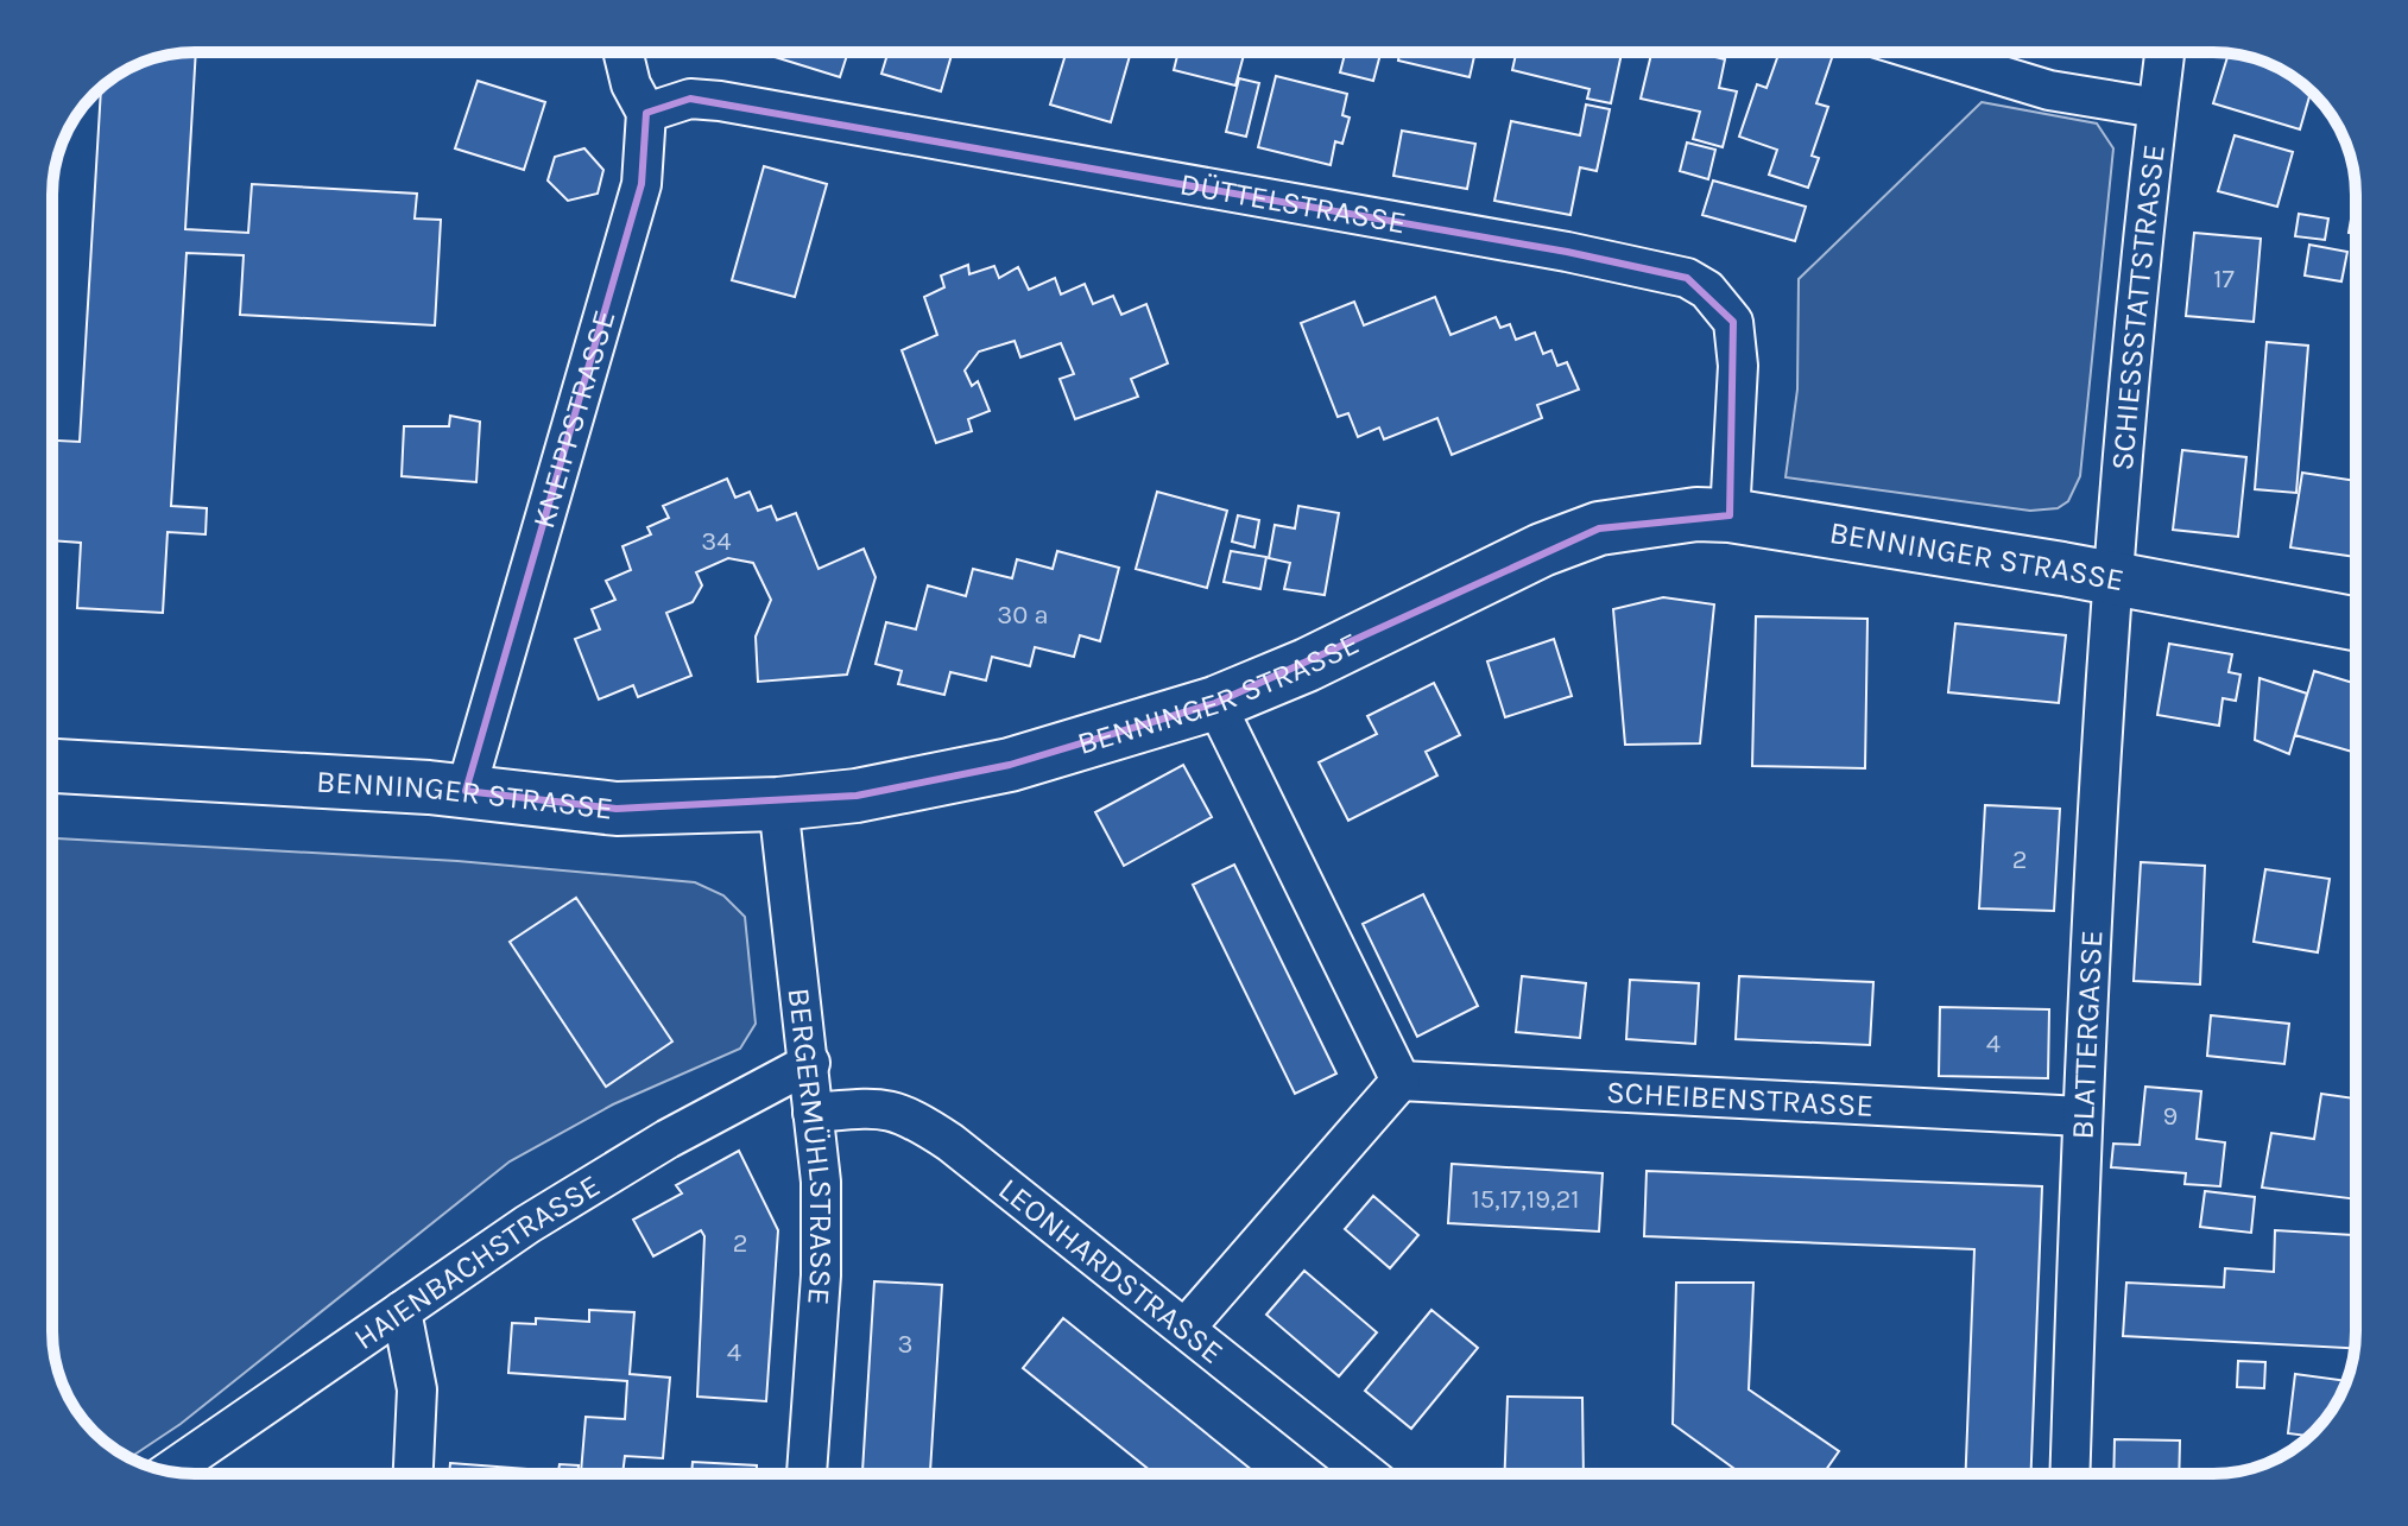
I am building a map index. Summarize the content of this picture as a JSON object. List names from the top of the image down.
{
  "streets": {
    "street": [
      "DÜTTELSTRASSE",
      "SCHIESSSTATTSTRASSE",
      "KNEIPPSTRASSE",
      "BENNINGER STRASSE",
      "BLATTERGASSE",
      "SCHEIBENSTRASSE",
      "BERGERMÜHLSTRASSE",
      "HAIENBACHSTRASSE",
      "LEONHARDSTRASSE"
    ]
  },
  "crossings": [
    ["DÜTTELSTRASSE", "KNEIPPSTRASSE"],
    ["DÜTTELSTRASSE", "BENNINGER STRASSE"],
    ["SCHIESSSTATTSTRASSE", "BENNINGER STRASSE"],
    ["SCHIESSSTATTSTRASSE", "BLATTERGASSE"],
    ["KNEIPPSTRASSE", "BENNINGER STRASSE"],
    ["BENNINGER STRASSE", "BLATTERGASSE"],
    ["BENNINGER STRASSE", "BERGERMÜHLSTRASSE"],
    ["BLATTERGASSE", "SCHEIBENSTRASSE"],
    ["BERGERMÜHLSTRASSE", "HAIENBACHSTRASSE"],
    ["BERGERMÜHLSTRASSE", "LEONHARDSTRASSE"]
  ],
  "house_numbers": [
    "17",
    "34",
    "30 a",
    "2",
    "4",
    "9",
    "15,17,19,21",
    "2",
    "3",
    "4"
  ]
}
